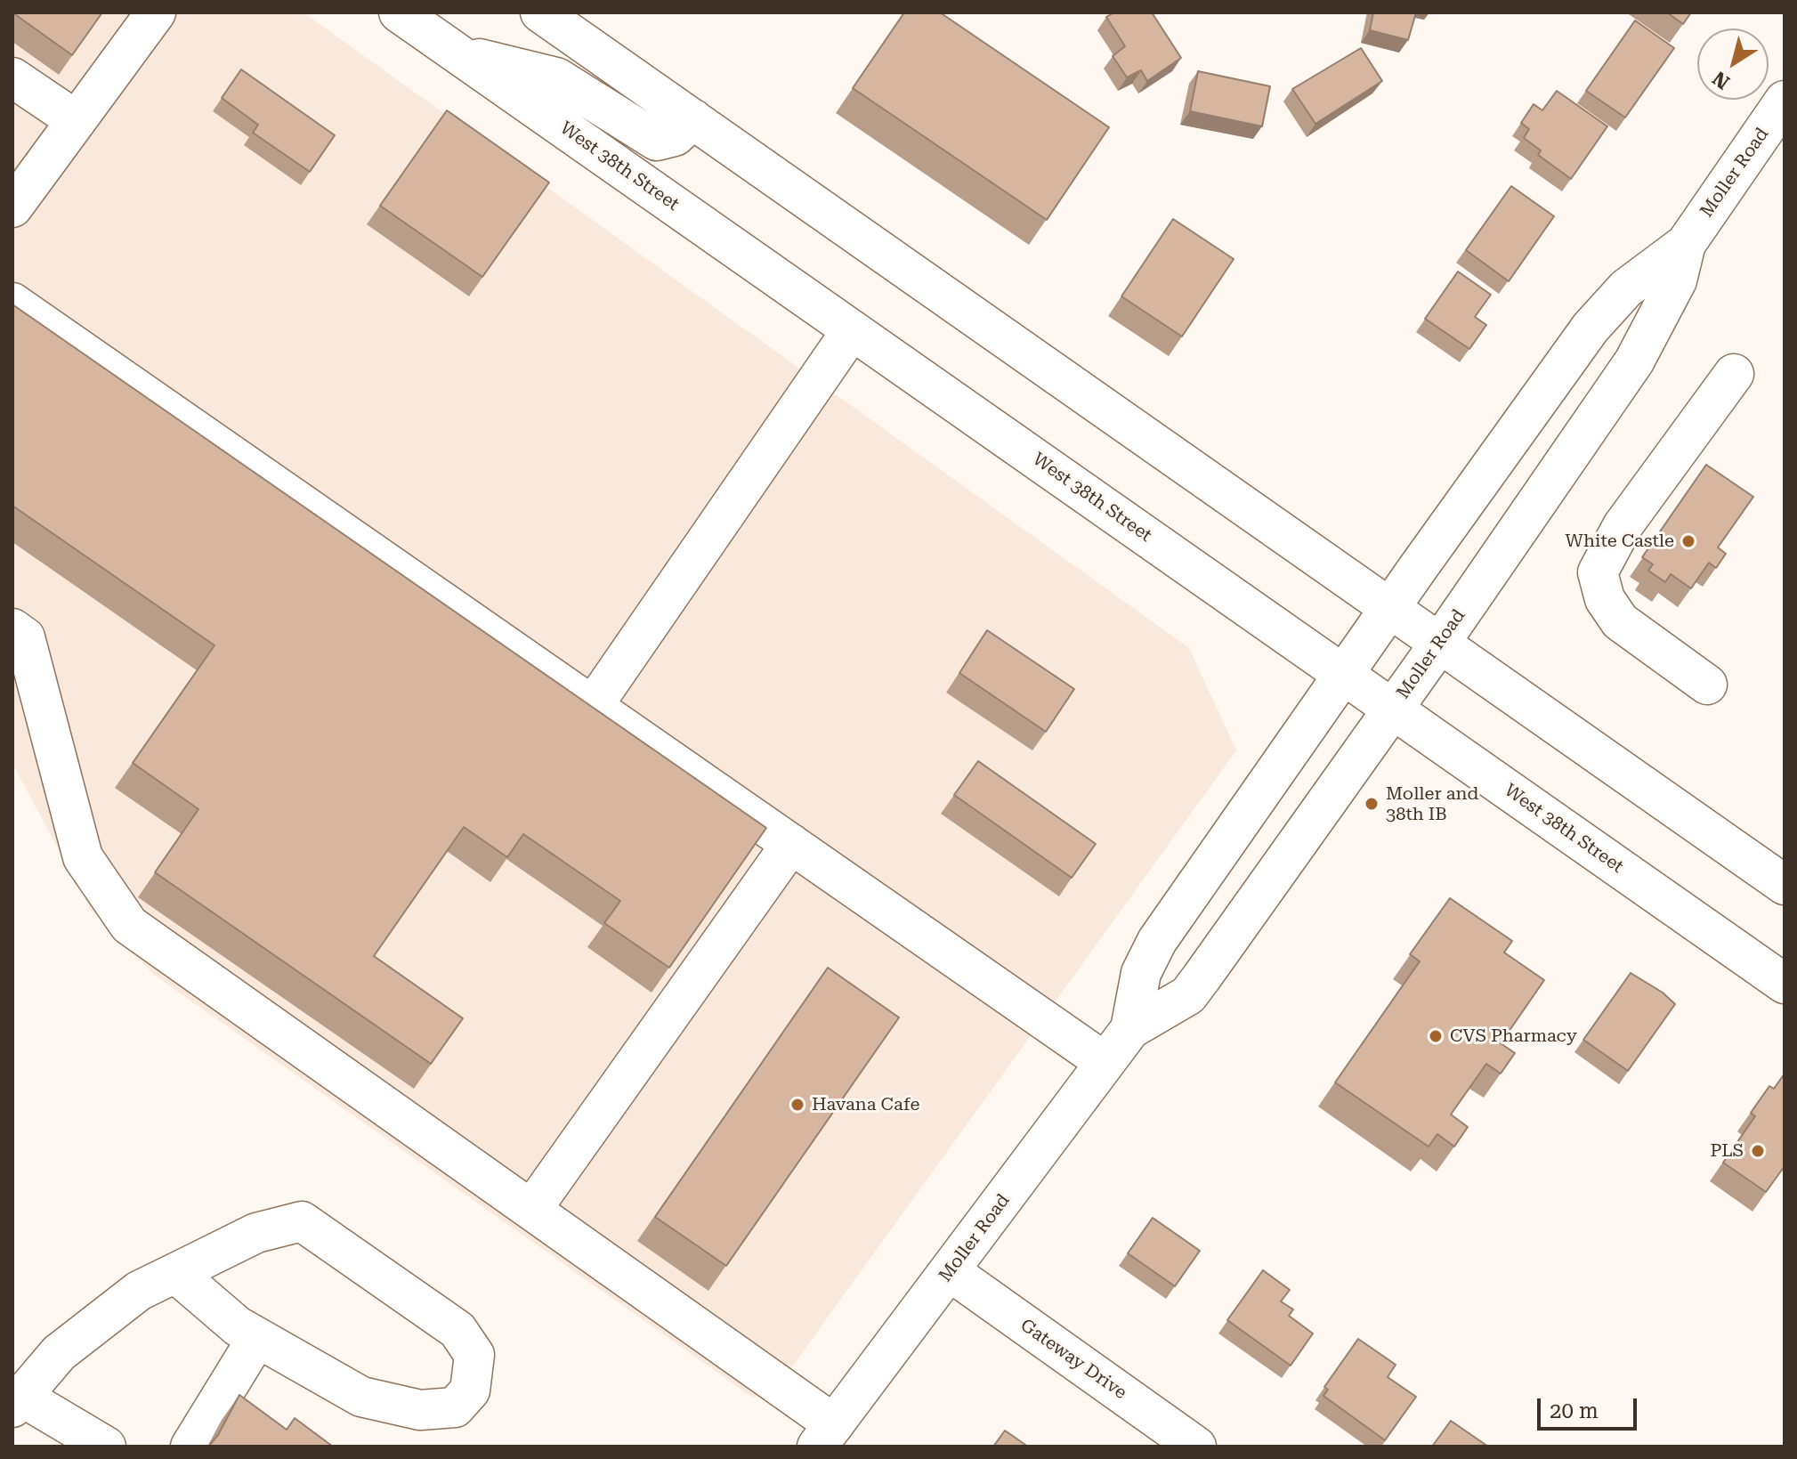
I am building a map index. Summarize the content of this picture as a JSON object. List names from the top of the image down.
{
  "streets": {
    "main road": ["West 38th Street", "Moller Road", "Gateway Drive"]
  },
  "crossings": [
    ["West 38th Street", "Moller Road"],
    ["Moller Road", "Gateway Drive"]
  ],
  "places": [
    "White Castle",
    "Moller and 38th IB",
    "CVS Pharmacy",
    "Havana Cafe",
    "PLS"
  ],
  "scale_bar": "20 m",
  "north": "bottom left"
}
